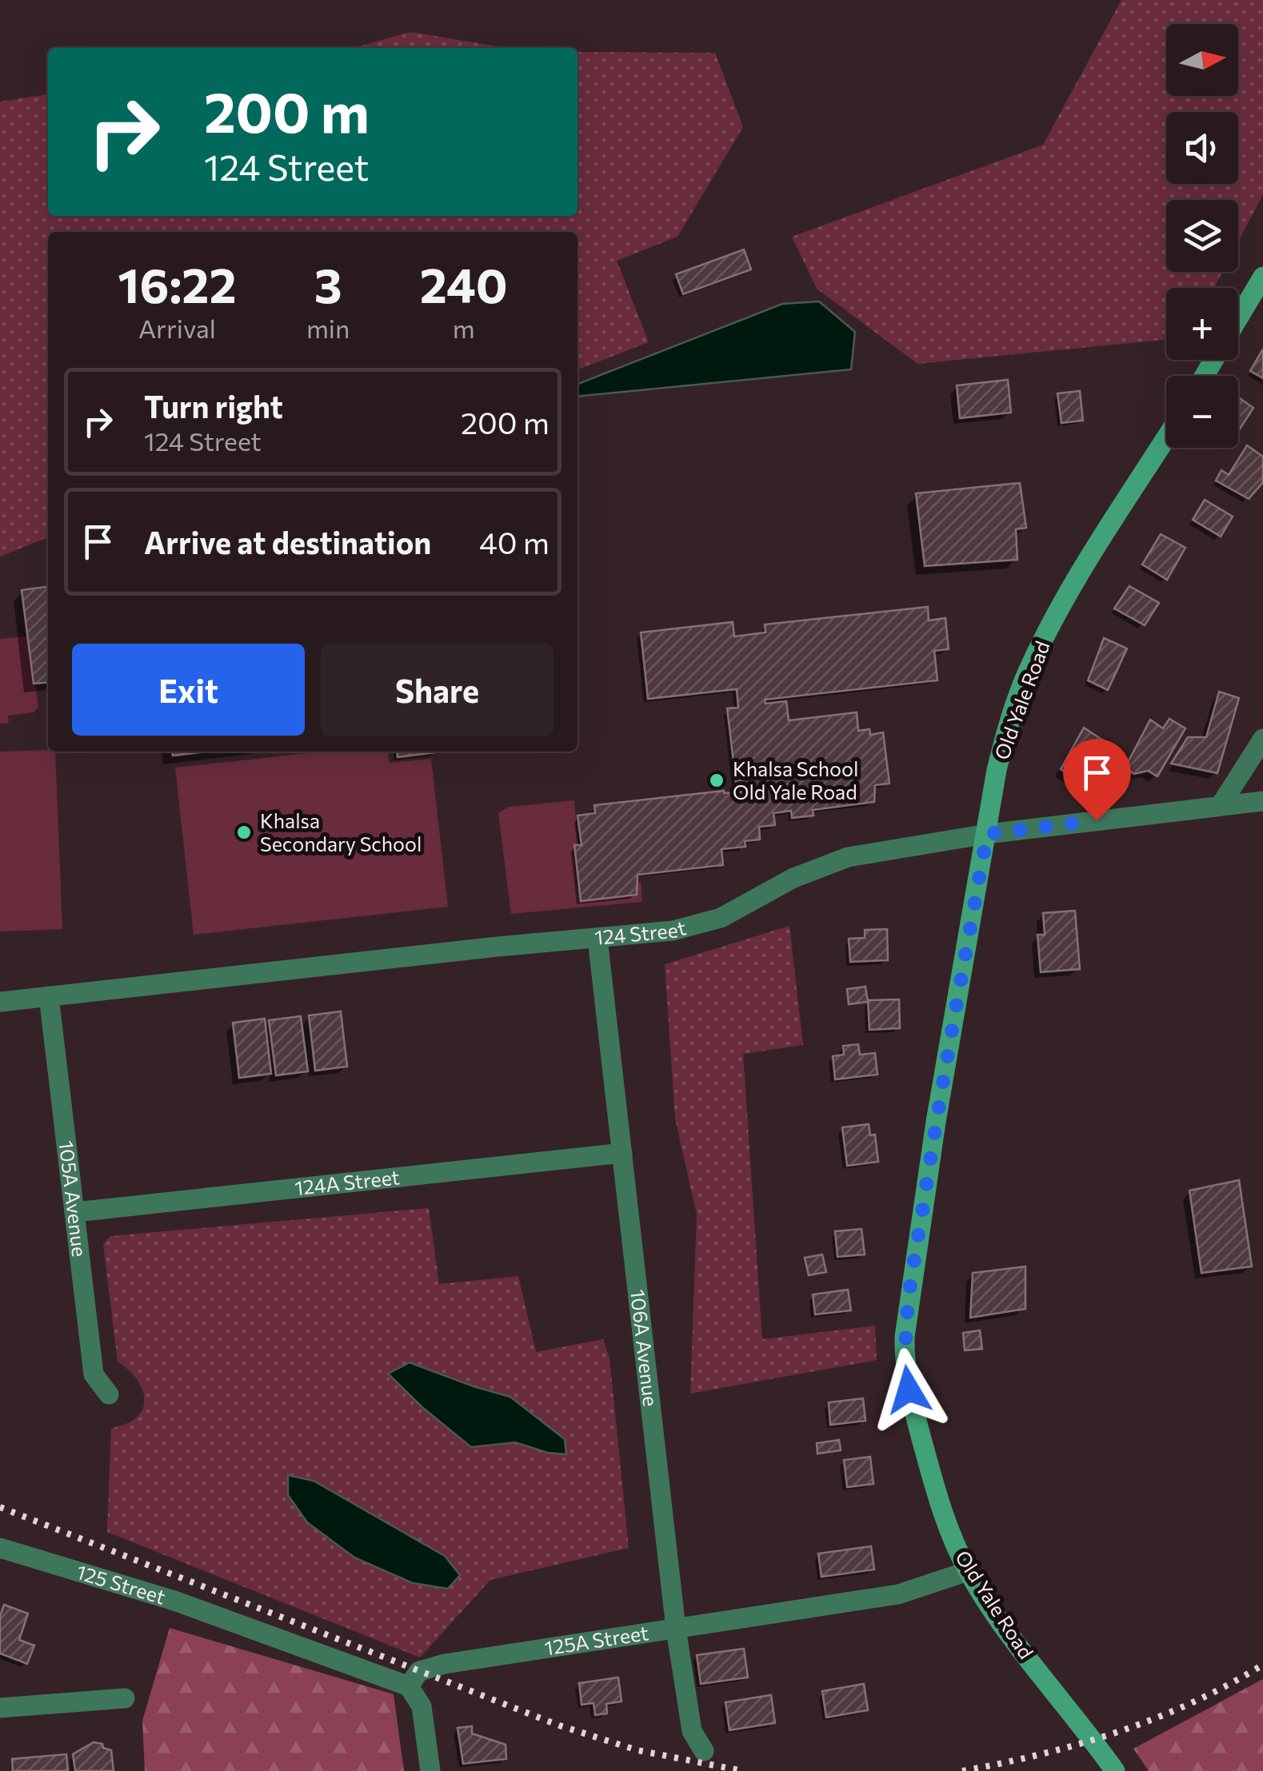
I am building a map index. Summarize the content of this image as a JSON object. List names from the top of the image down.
{
  "streets": {
    "main road": ["Old Yale Road"],
    "street": [
      "124 Street",
      "124A Street",
      "105A Avenue",
      "106A Avenue",
      "125 Street",
      "125A Street"
    ]
  },
  "crossings": [
    ["Old Yale Road", "124 Street"],
    ["Old Yale Road", "125A Street"],
    ["124 Street", "105A Avenue"],
    ["124 Street", "106A Avenue"],
    ["124A Street", "105A Avenue"],
    ["124A Street", "106A Avenue"],
    ["106A Avenue", "125A Street"],
    ["125 Street", "125A Street"]
  ],
  "places": ["Khalsa School Old Yale Road", "Khalsa Secondary School"],
  "north": "right",
  "page": {
    "map_buttons": ["+", "−"],
    "turn": ["200 m", "124 Street"],
    "eta": [
      "16:22",
      "Arrival",
      "3",
      "min",
      "240",
      "m"
    ],
    "list": [
      {
        "name": "Turn right",
        "note": "124 Street",
        "value": "200 m"
      },
      {
        "name": "Arrive at destination",
        "value": "40 m"
      }
    ],
    "buttons": ["Exit", "Share"]
  }
}
